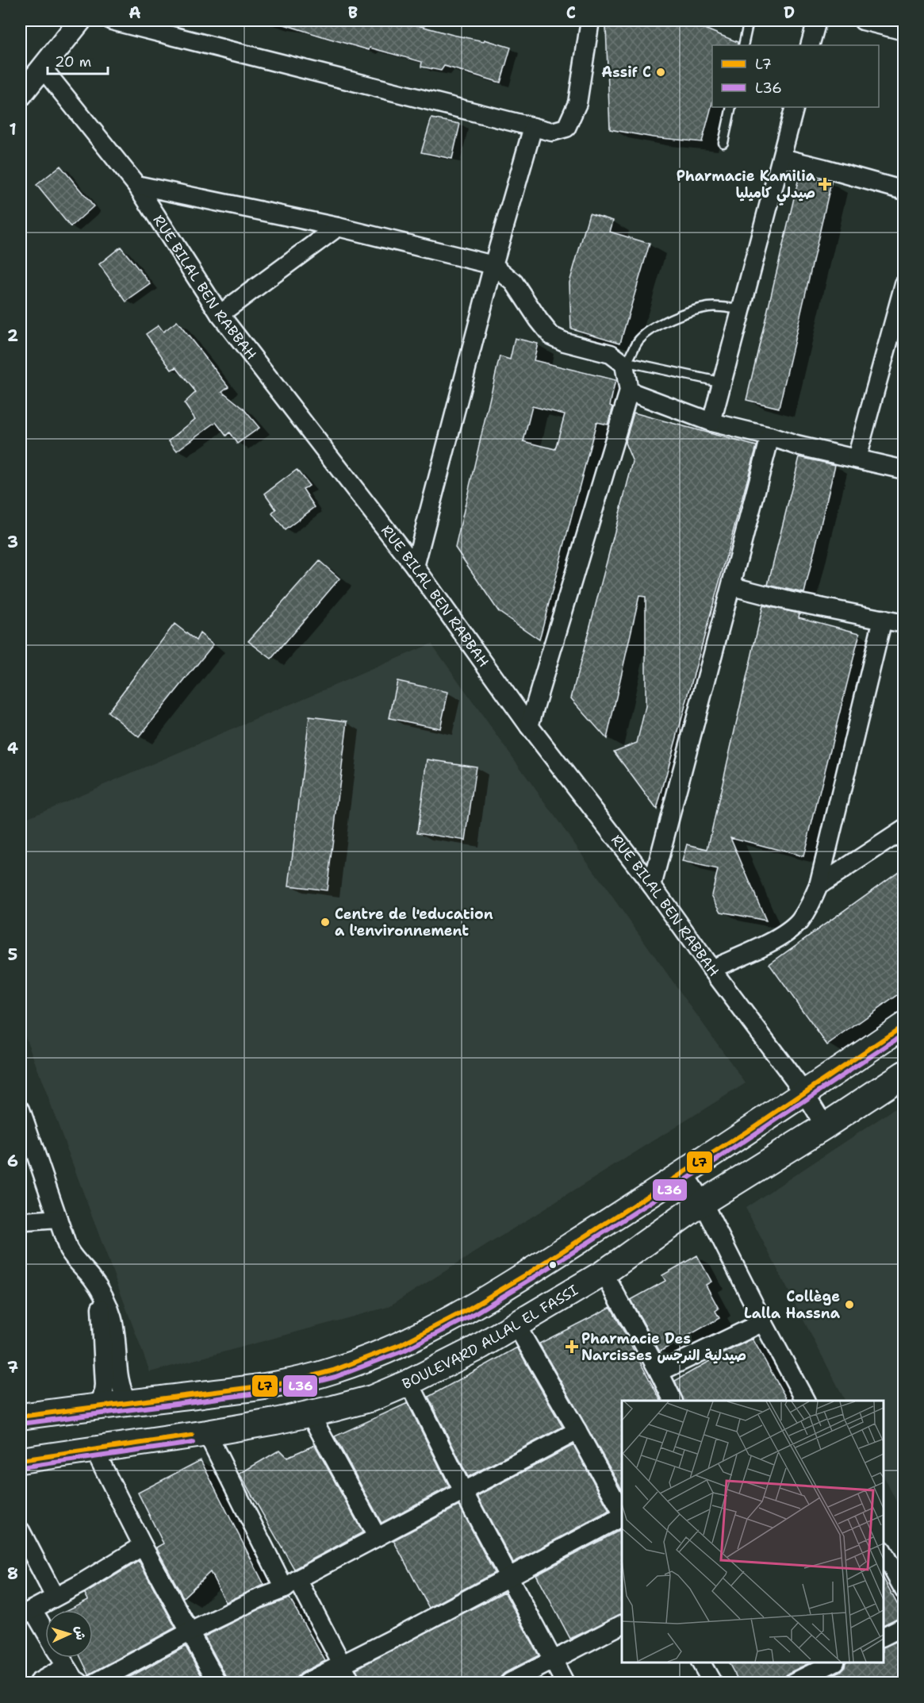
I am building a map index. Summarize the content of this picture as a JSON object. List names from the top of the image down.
{
  "streets": {
    "main road": ["BOULEVARD ALLAL EL FASSI"],
    "street": ["RUE BILAL BEN RABBAH"]
  },
  "crossings": [
    ["RUE BILAL BEN RABBAH", "BOULEVARD ALLAL EL FASSI"]
  ],
  "places": {
    "other": ["Assif C", "Centre de l'education a l'environnement", "Collège Lalla Hassna"],
    "health": ["Pharmacie Kamilia صيدلي كاميليا", "Pharmacie Des Narcisses صيدلية النرجس"]
  },
  "lines": ["transit line L7", "transit line L36"],
  "legend": ["L7", "L36"],
  "scale_bar": "20 m",
  "north": "right",
  "grid": {
    "columns": [
      "A",
      "B",
      "C",
      "D"
    ],
    "rows": [
      "1",
      "2",
      "3",
      "4",
      "5",
      "6",
      "7",
      "8"
    ]
  }
}
